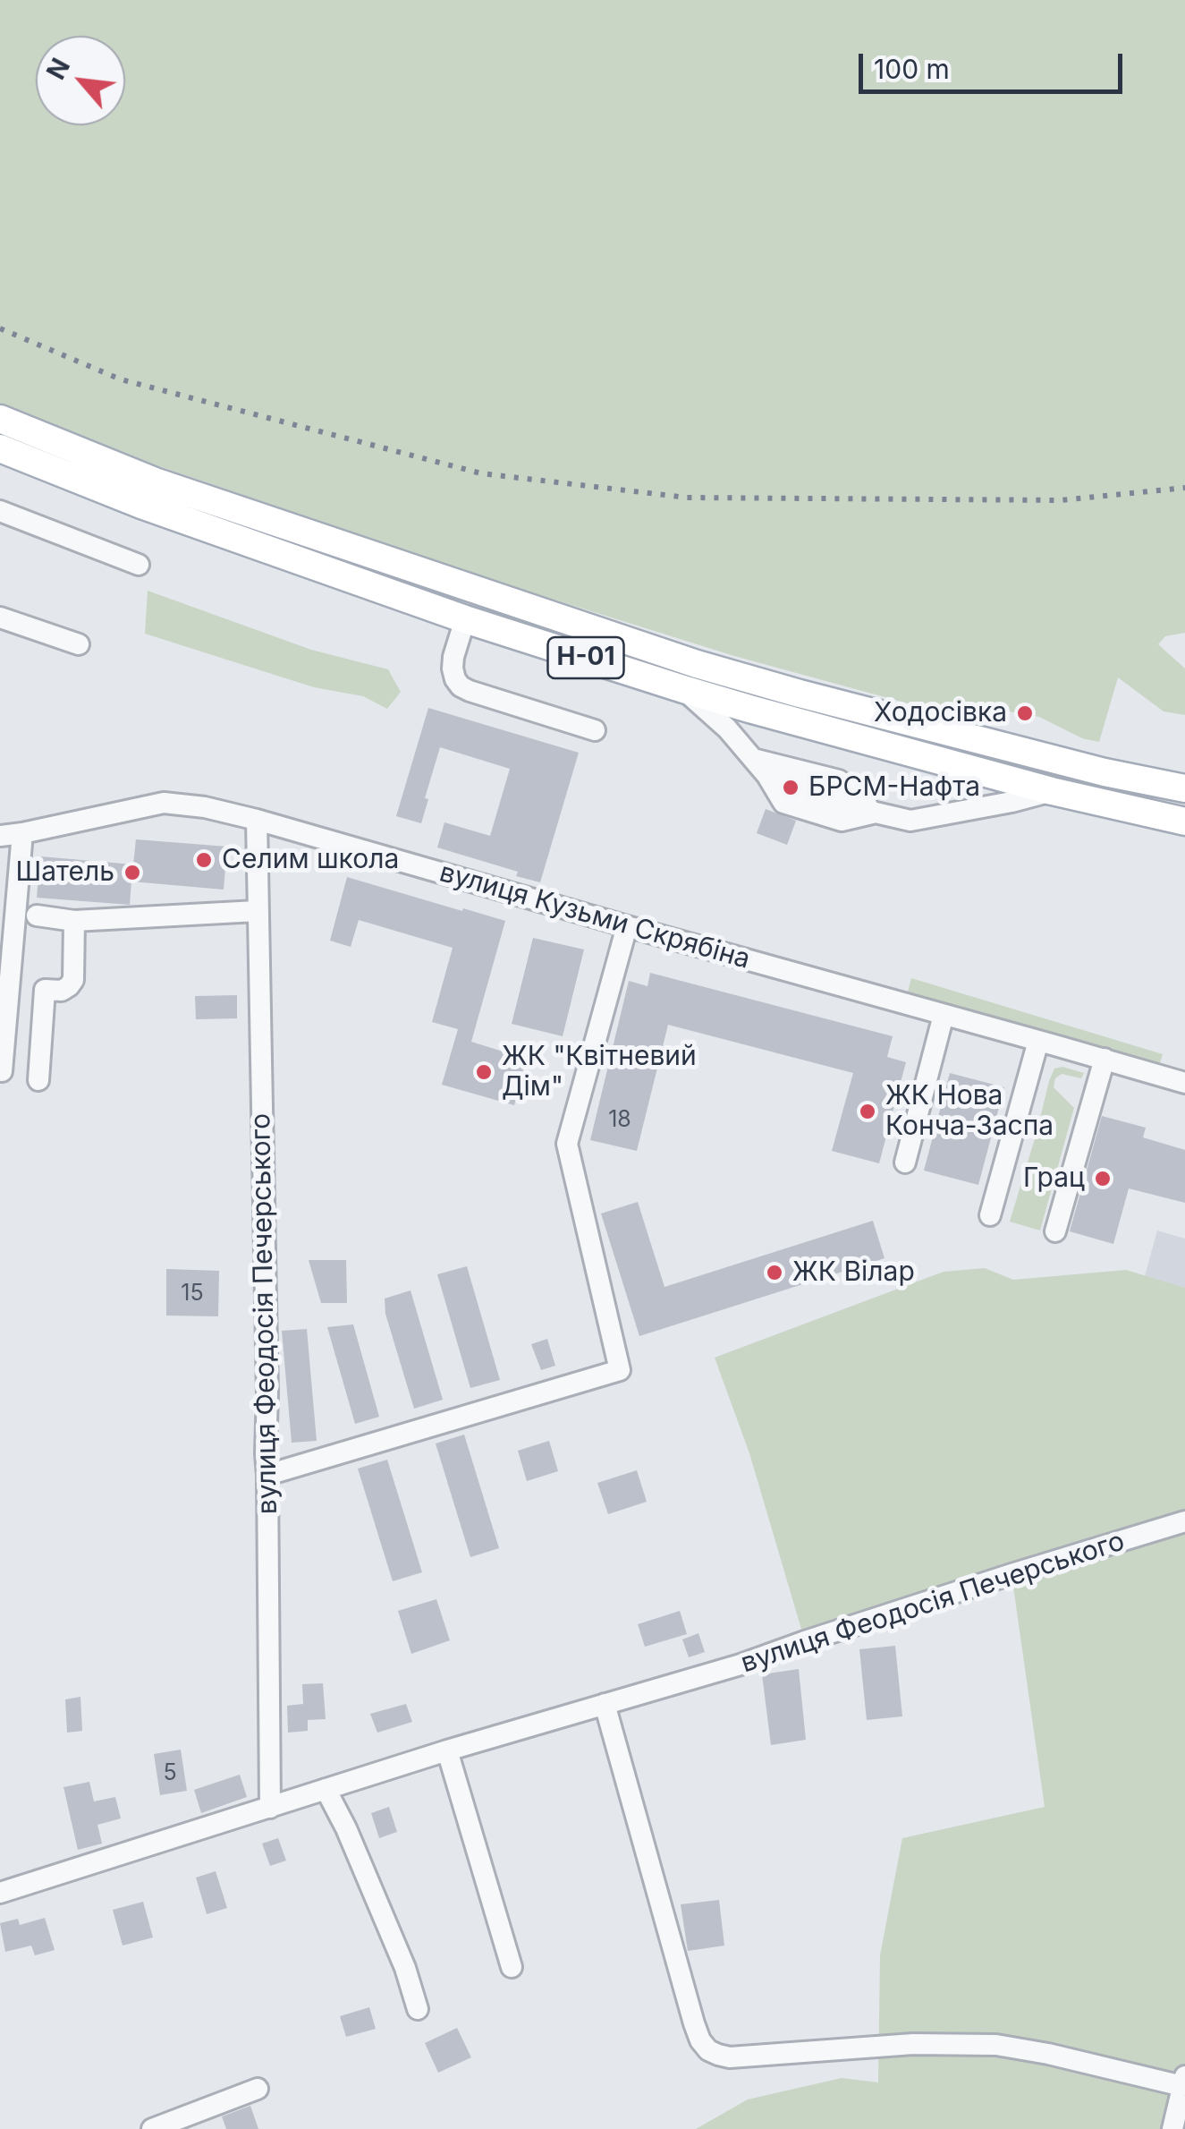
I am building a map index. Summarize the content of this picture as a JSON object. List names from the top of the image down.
{
  "streets": {
    "main road": ["Н-01"],
    "street": ["вулиця Кузьми Скрябіна", "вулиця Феодосія Печерського"]
  },
  "crossings": [
    ["вулиця Кузьми Скрябіна", "вулиця Феодосія Печерського"]
  ],
  "places": [
    "Ходосівка",
    "БРСМ-Нафта",
    "Селим школа",
    "Шатель",
    "ЖК \"Квітневий Дім\"",
    "ЖК Нова Конча-Заспа",
    "Грац",
    "ЖК Вілар"
  ],
  "house_numbers": ["18", "15", "5"],
  "scale_bar": "100 m",
  "north": "top left"
}
